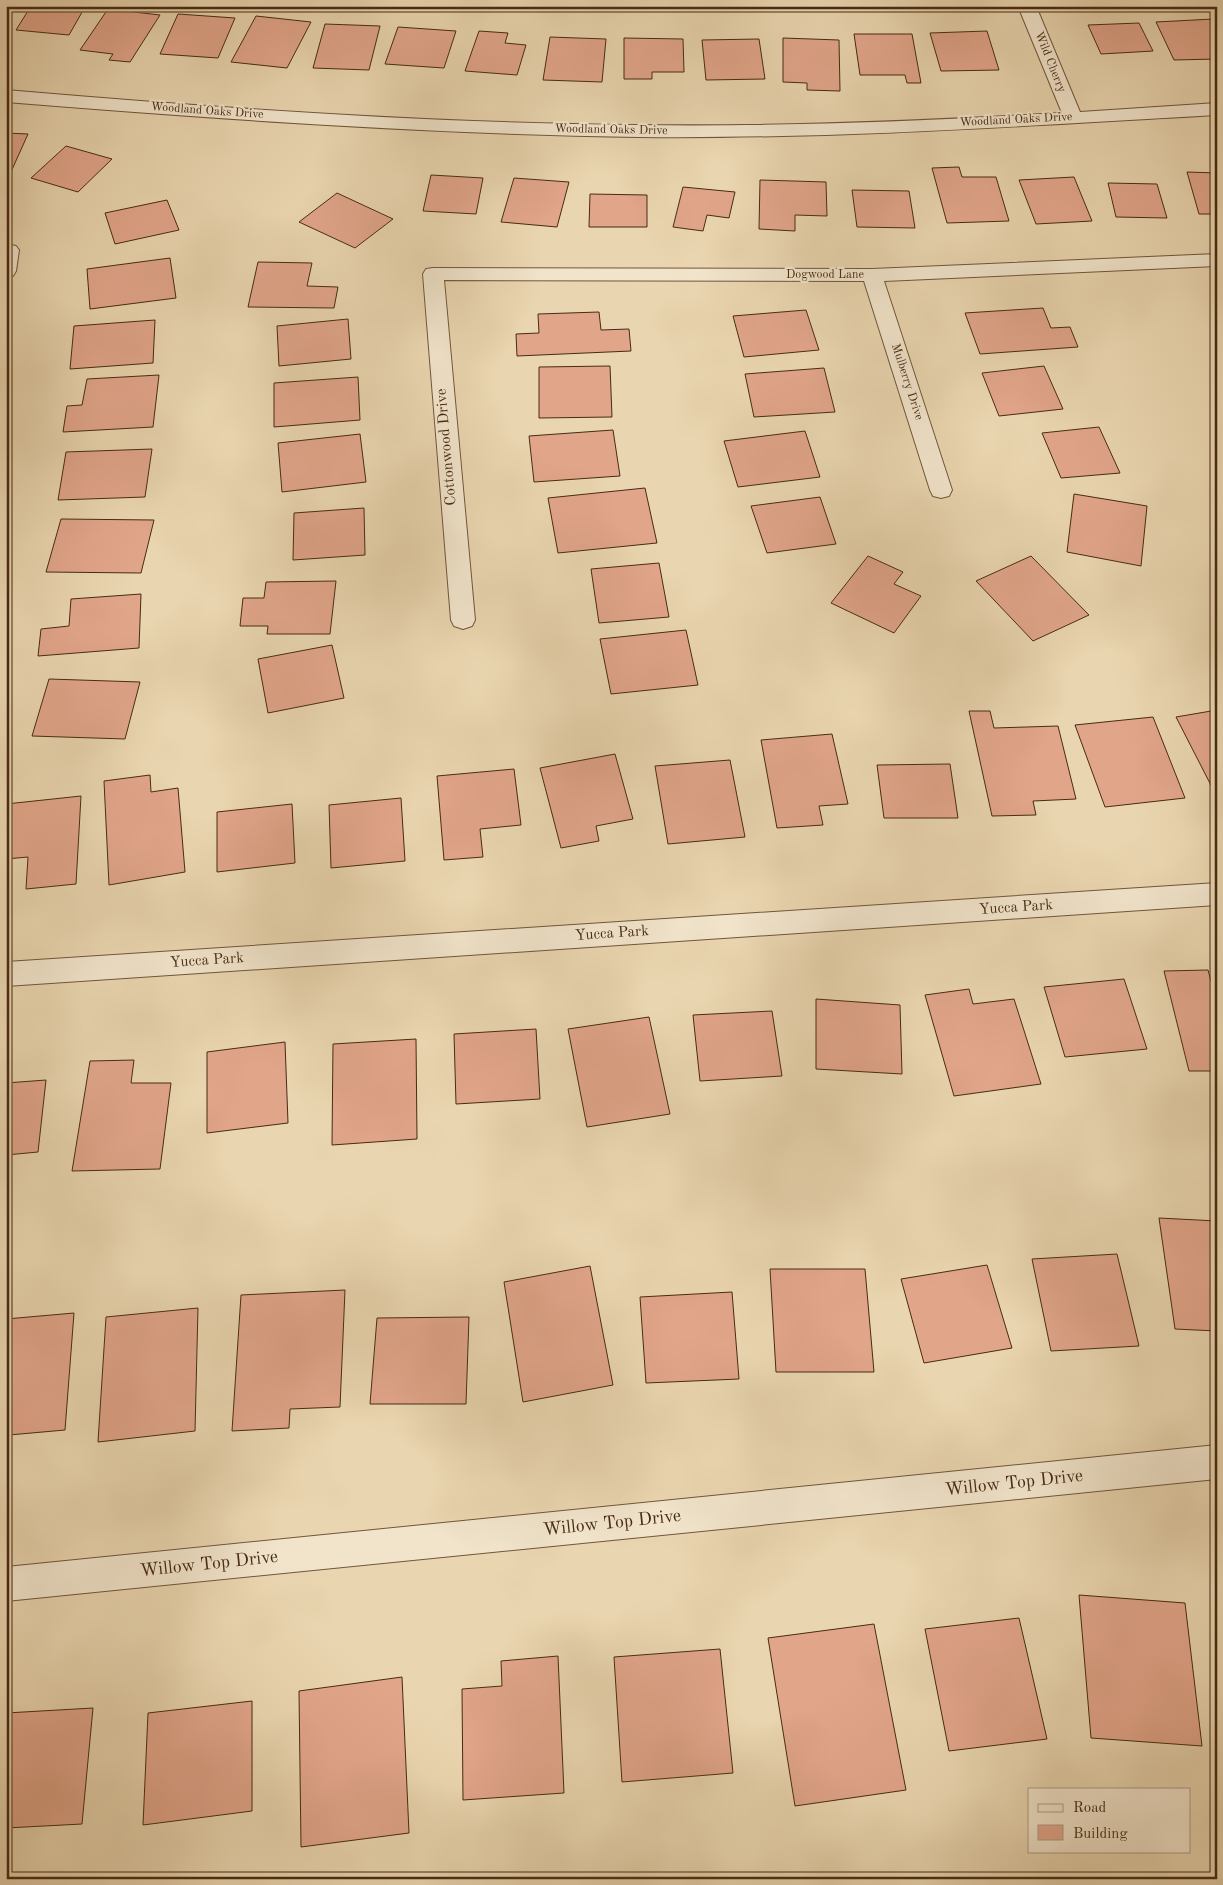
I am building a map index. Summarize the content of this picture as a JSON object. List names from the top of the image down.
{
  "streets": {
    "street": [
      "Wild Cherry",
      "Woodland Oaks Drive",
      "Dogwood Lane",
      "Mulberry Drive",
      "Cottonwood Drive",
      "Yucca Park",
      "Willow Top Drive"
    ]
  },
  "crossings": [
    ["Wild Cherry", "Woodland Oaks Drive"],
    ["Dogwood Lane", "Mulberry Drive"],
    ["Dogwood Lane", "Cottonwood Drive"]
  ],
  "legend": ["Road", "Building"]
}
